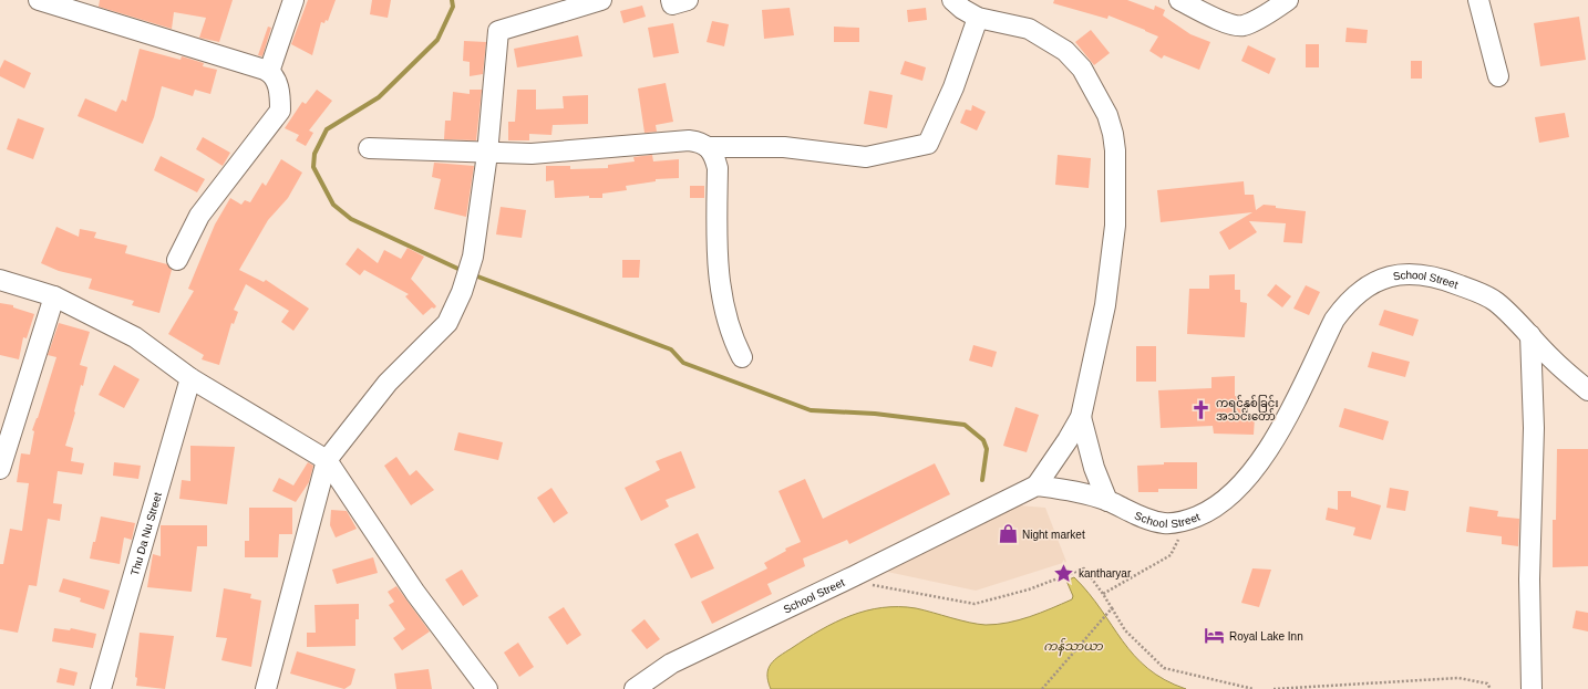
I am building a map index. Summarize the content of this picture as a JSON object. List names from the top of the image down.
{
  "streets": {
    "street": ["School Street", "Thu Da Nu Street"]
  },
  "water": ["ကန်သာယာ"],
  "places": {
    "church": ["ကရင်နှစ်ခြင်း အသင်းတော်"],
    "shop": ["Night market"],
    "place": ["kantharyar"],
    "hotel": ["Royal Lake Inn"]
  }
}
